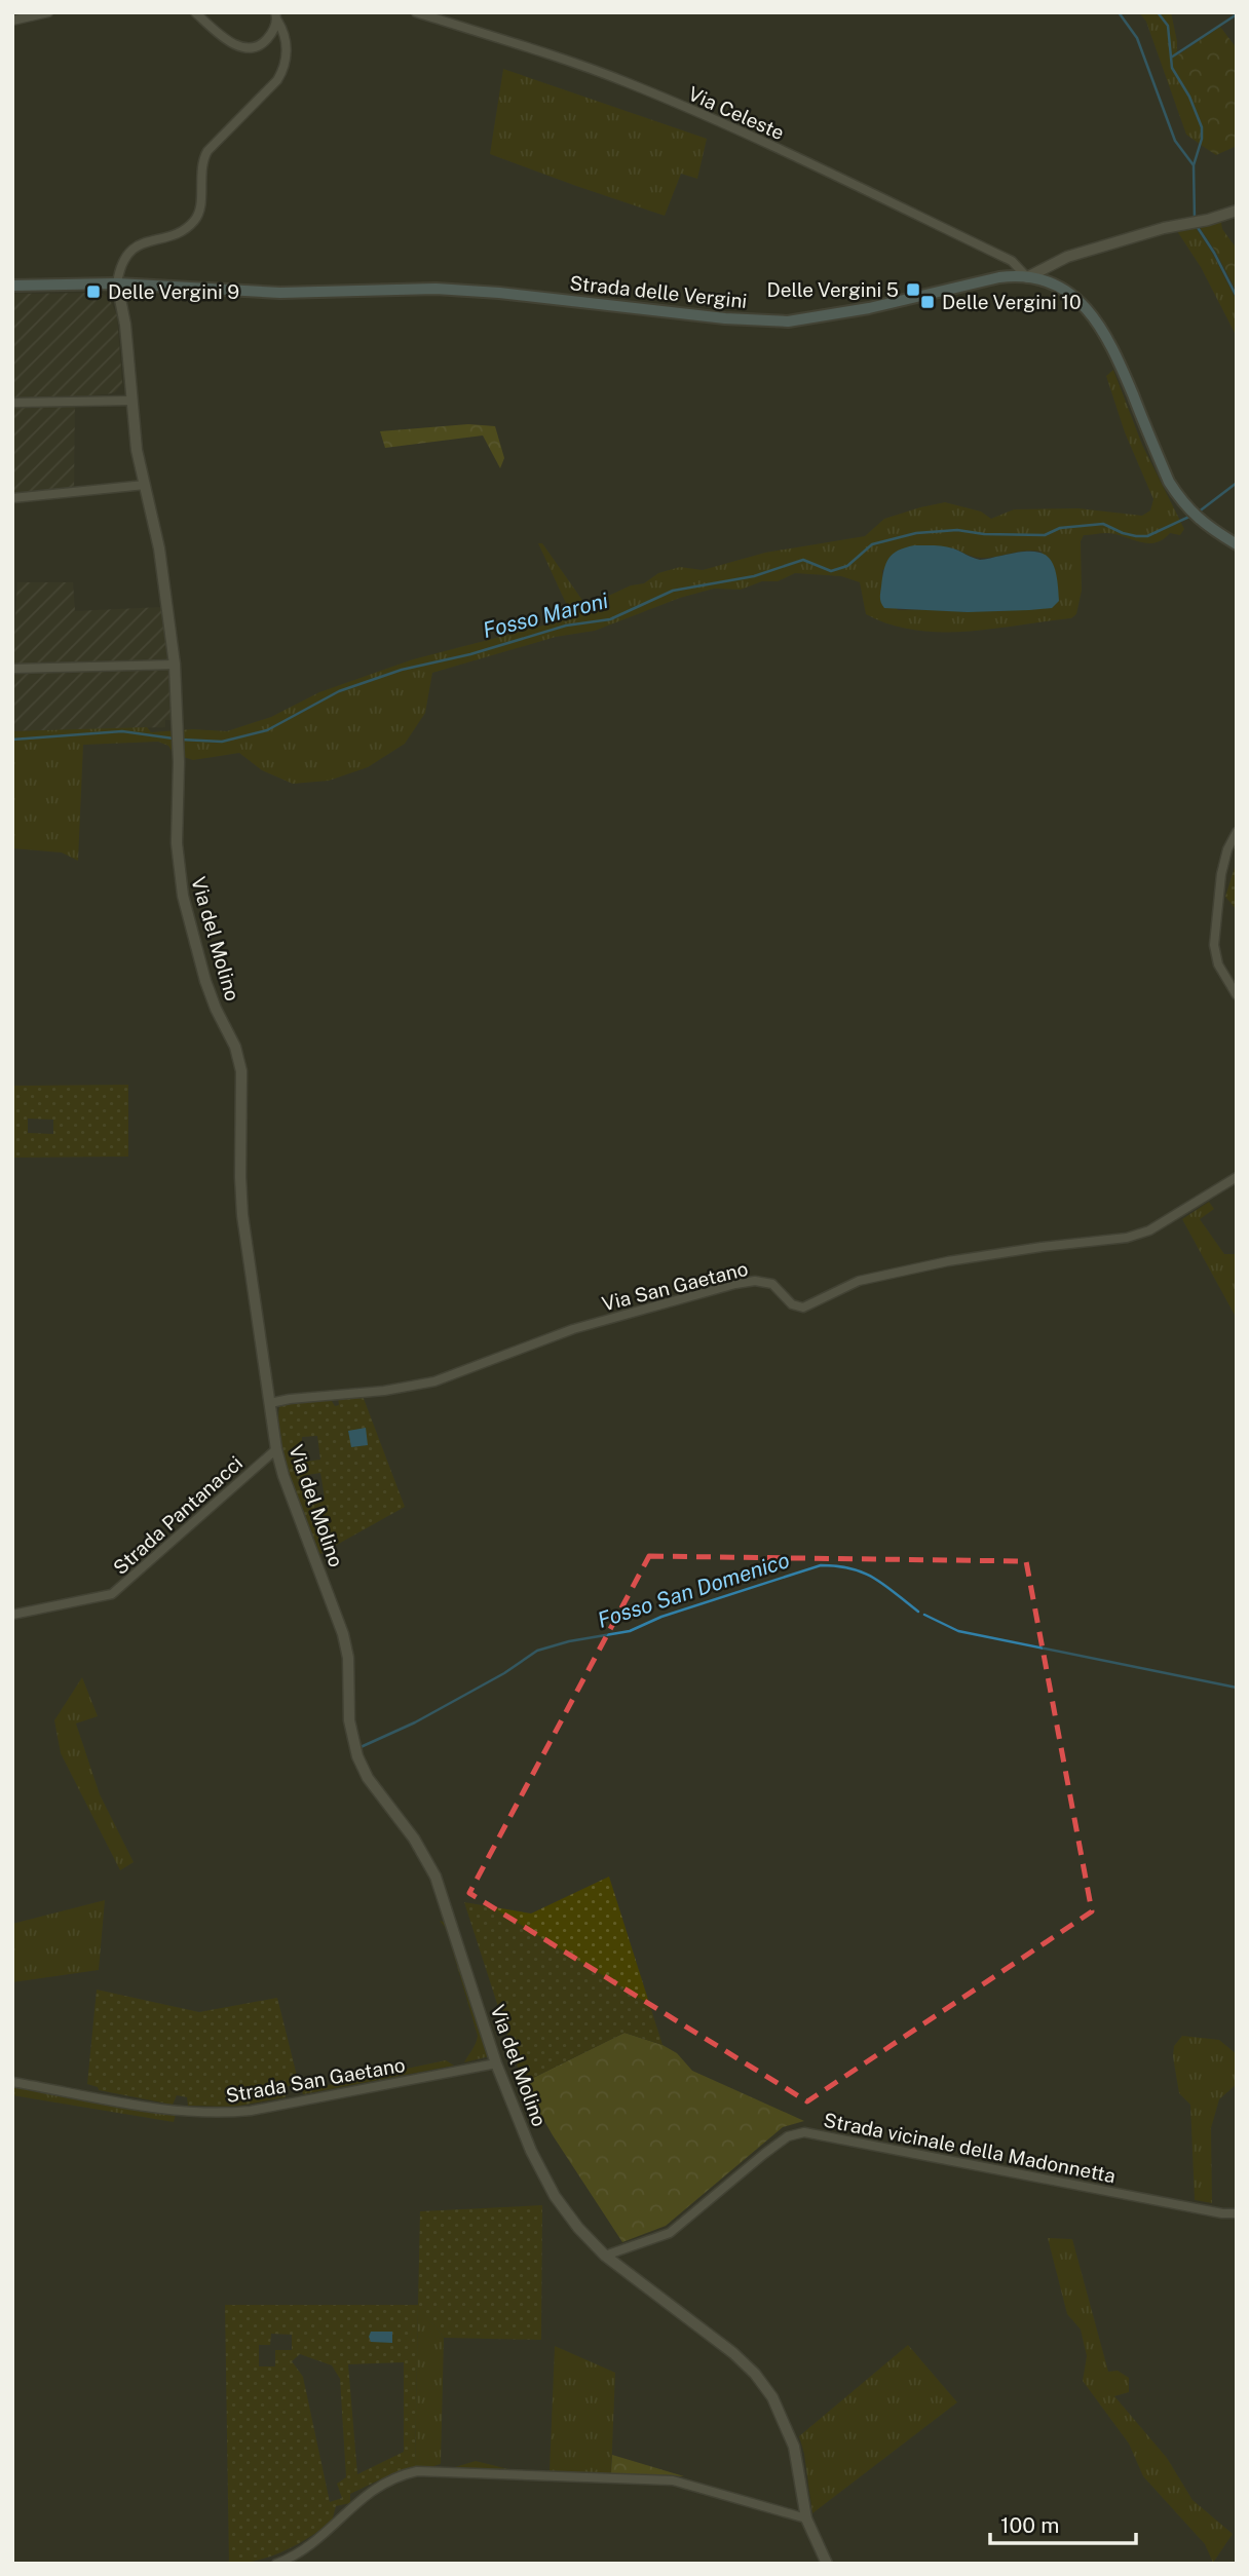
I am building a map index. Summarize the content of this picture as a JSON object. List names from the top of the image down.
{
  "streets": {
    "main road": ["Strada delle Vergini"],
    "street": [
      "Via Celeste",
      "Via del Molino",
      "Via San Gaetano",
      "Strada Pantanacci",
      "Strada San Gaetano",
      "Strada vicinale della Madonnetta"
    ]
  },
  "crossings": [
    ["Via Celeste", "Strada delle Vergini"],
    ["Strada delle Vergini", "Via del Molino"],
    ["Via del Molino", "Via San Gaetano"],
    ["Via del Molino", "Strada Pantanacci"],
    ["Via del Molino", "Strada San Gaetano"],
    ["Via del Molino", "Strada vicinale della Madonnetta"]
  ],
  "water": ["Fosso Maroni", "Fosso San Domenico"],
  "places": {
    "transit": ["Delle Vergini 5", "Delle Vergini 9", "Delle Vergini 10"]
  },
  "scale_bar": "100 m"
}
